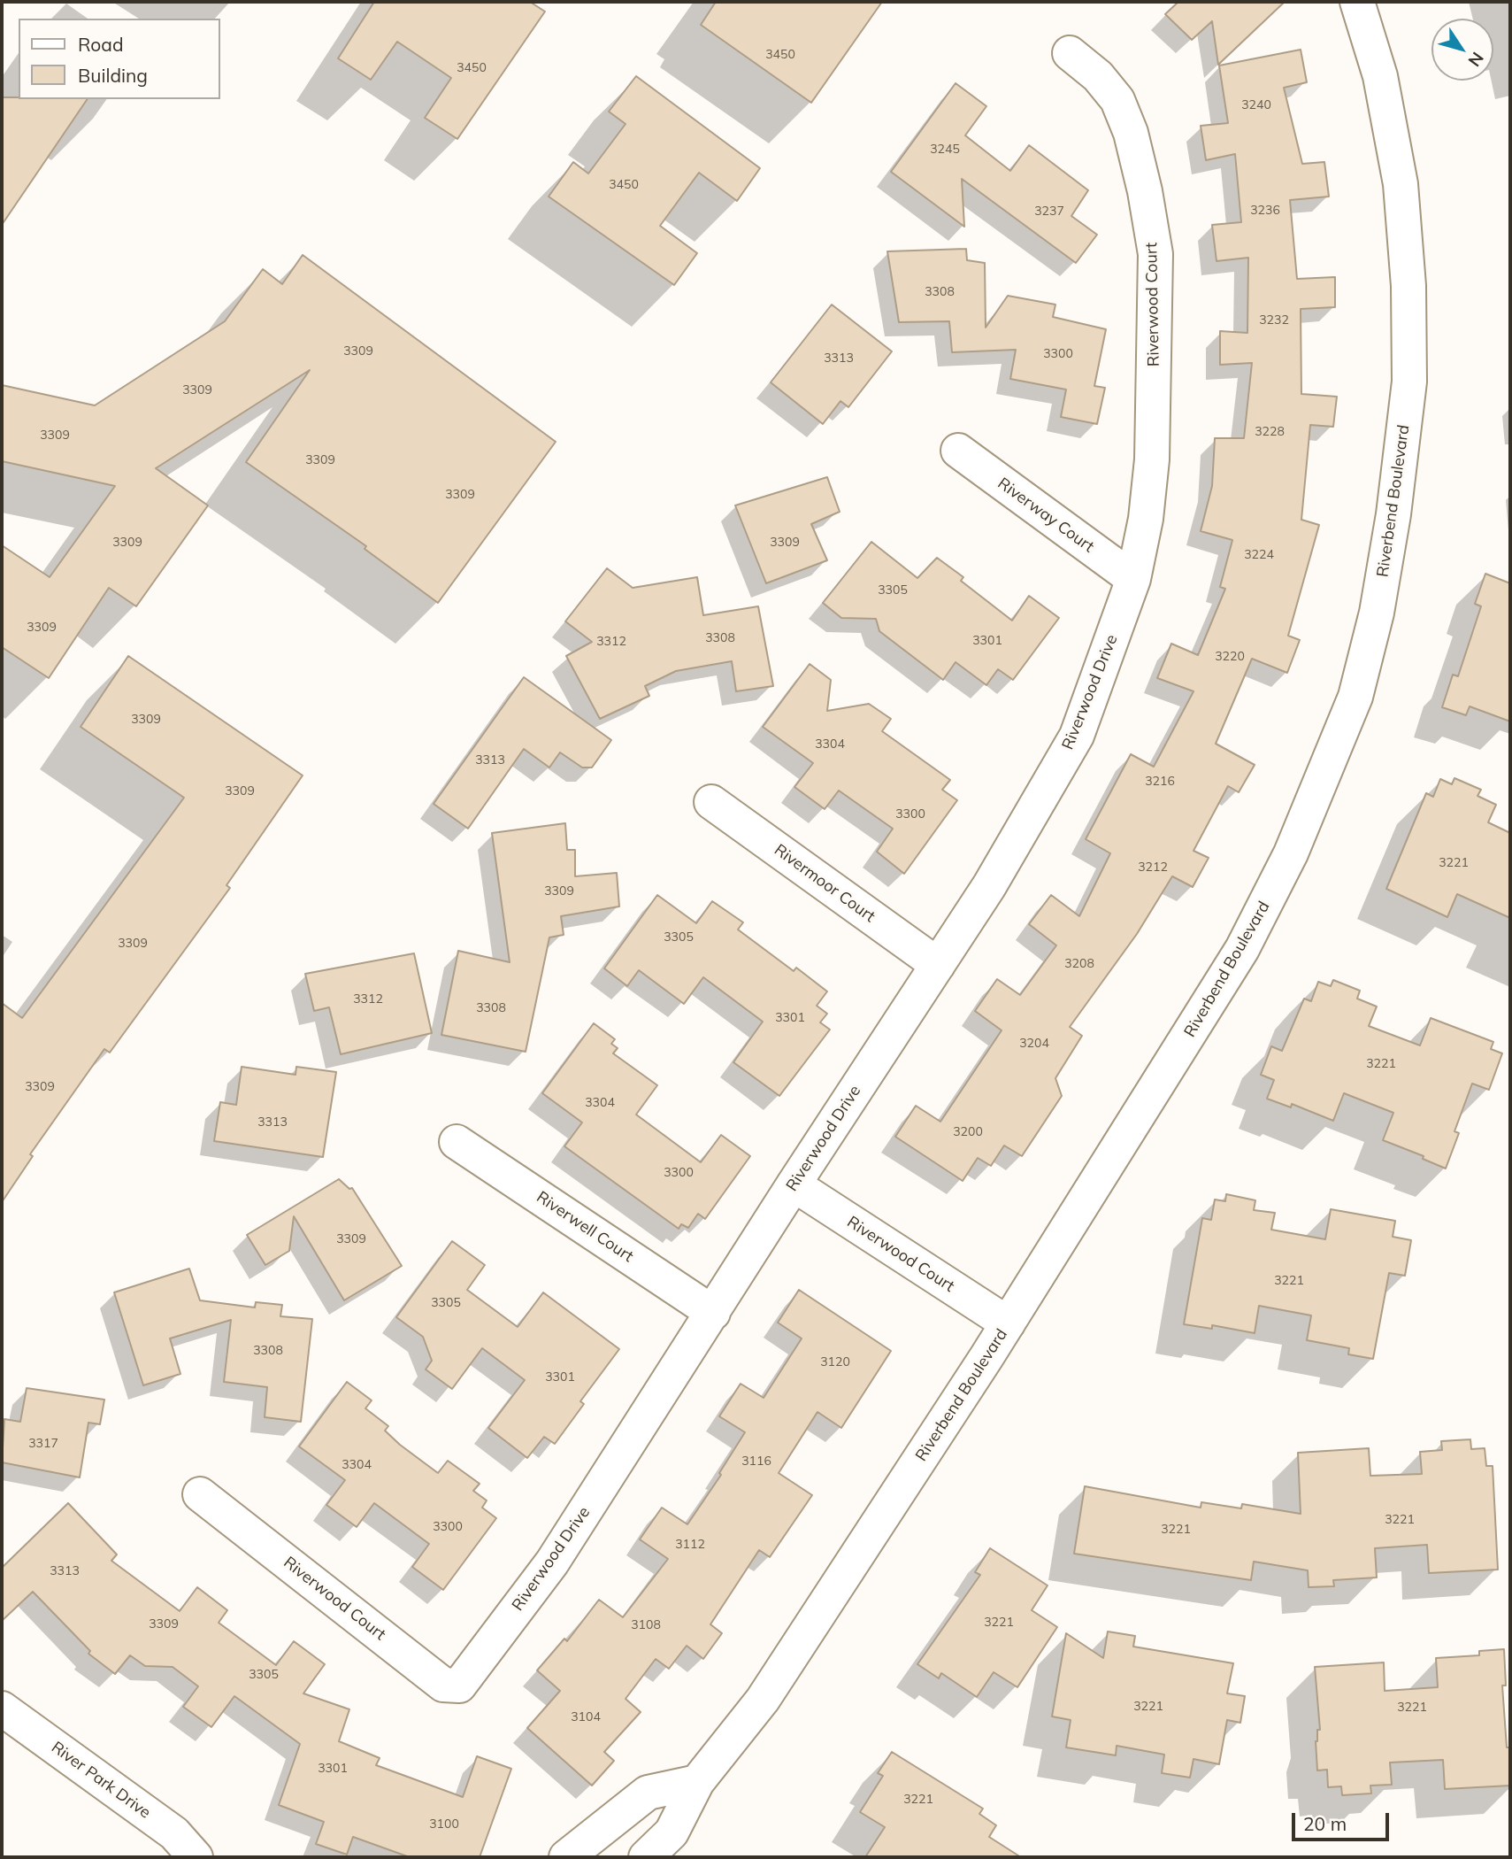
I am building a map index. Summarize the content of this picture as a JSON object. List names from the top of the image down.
{
  "streets": {
    "street": [
      "Riverwood Court",
      "Riverbend Boulevard",
      "Riverway Court",
      "Riverwood Drive",
      "Rivermoor Court",
      "Riverwell Court",
      "River Park Drive"
    ]
  },
  "crossings": [
    ["Riverwood Court", "Riverbend Boulevard"],
    ["Riverwood Court", "Riverway Court"],
    ["Riverwood Court", "Riverwood Drive"],
    ["Riverway Court", "Riverwood Drive"],
    ["Riverwood Drive", "Rivermoor Court"],
    ["Riverwood Drive", "Riverwell Court"]
  ],
  "house_numbers": [
    "3450",
    "3450",
    "3240",
    "3245",
    "3450",
    "3236",
    "3237",
    "3308",
    "3232",
    "3309",
    "3300",
    "3313",
    "3309",
    "3228",
    "3309",
    "3309",
    "3309",
    "3309",
    "3309",
    "3224",
    "3305",
    "3309",
    "3308",
    "3301",
    "3312",
    "3220",
    "3309",
    "3304",
    "3313",
    "3216",
    "3309",
    "3300",
    "3221",
    "3212",
    "3309",
    "3305",
    "3309",
    "3208",
    "3312",
    "3308",
    "3301",
    "3204",
    "3221",
    "3309",
    "3304",
    "3313",
    "3200",
    "3300",
    "3309",
    "3221",
    "3305",
    "3308",
    "3120",
    "3301",
    "3317",
    "3116",
    "3304",
    "3221",
    "3300",
    "3221",
    "3112",
    "3313",
    "3221",
    "3309",
    "3108",
    "3305",
    "3221",
    "3221",
    "3104",
    "3301",
    "3221",
    "3100"
  ],
  "legend": ["Road", "Building"],
  "scale_bar": "20 m",
  "north": "bottom right"
}
